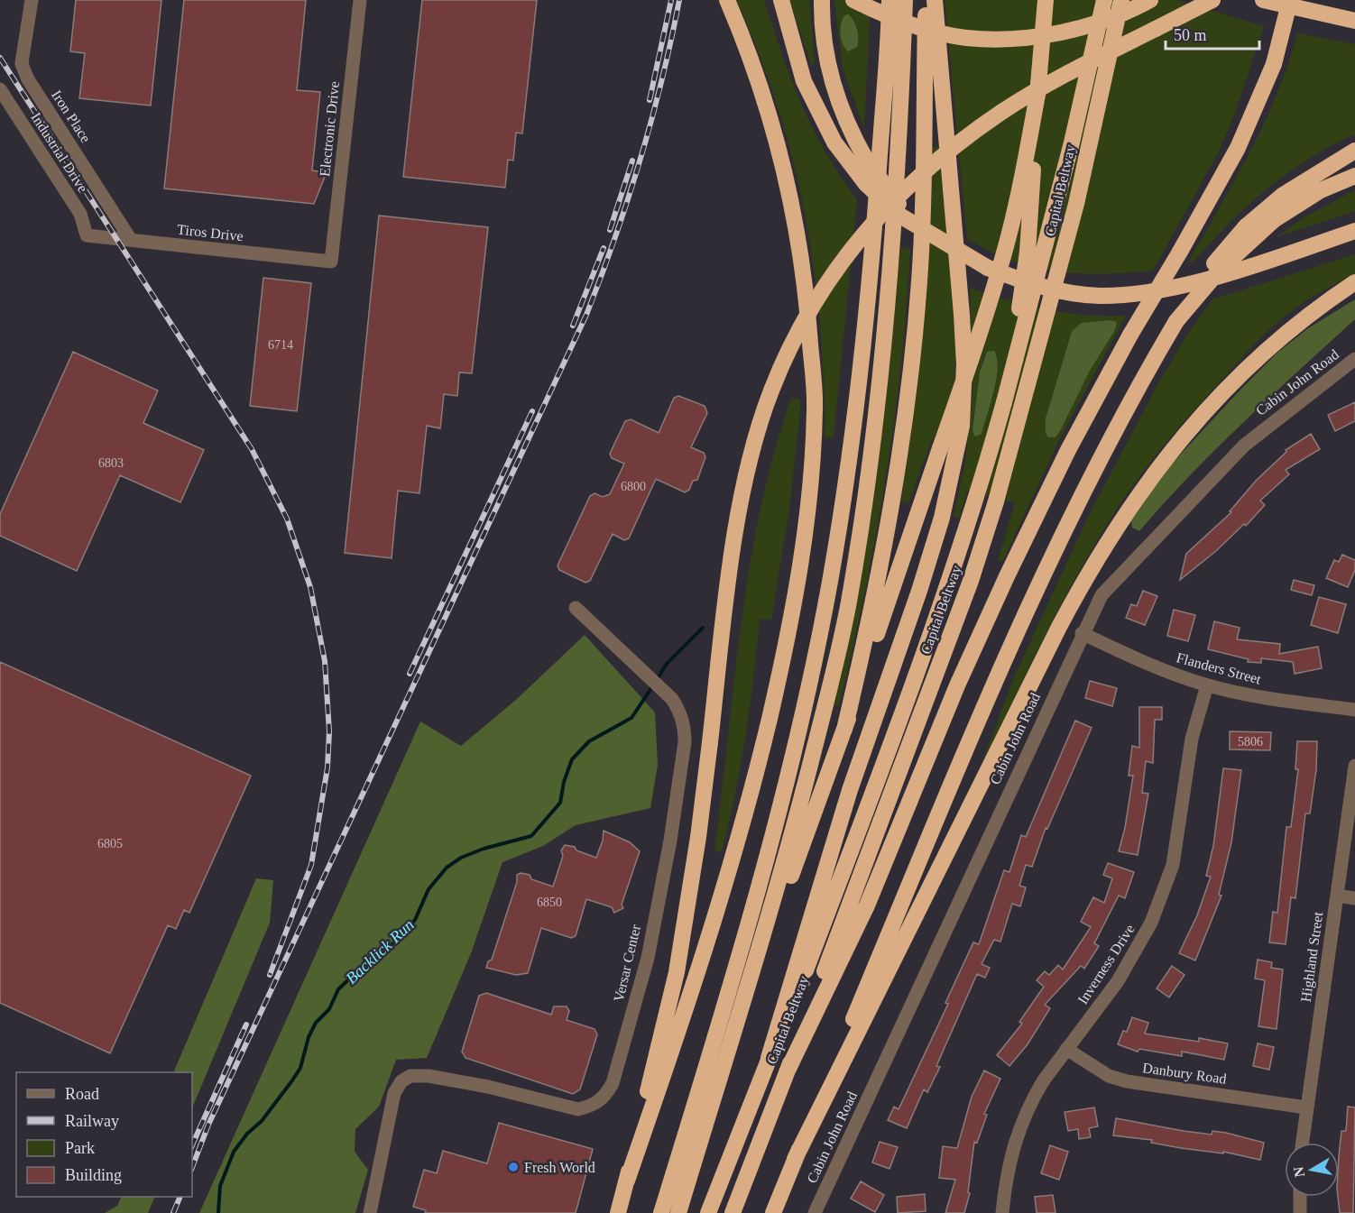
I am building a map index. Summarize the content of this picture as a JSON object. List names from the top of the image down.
{
  "streets": {
    "highway": ["Capital Beltway"],
    "street": [
      "Iron Place",
      "Electronic Drive",
      "Industrial Drive",
      "Tiros Drive",
      "Cabin John Road",
      "Flanders Street",
      "Highland Street",
      "Versar Center",
      "Inverness Drive",
      "Danbury Road"
    ]
  },
  "crossings": [
    ["Iron Place", "Tiros Drive"],
    ["Electronic Drive", "Tiros Drive"],
    ["Industrial Drive", "Tiros Drive"],
    ["Cabin John Road", "Flanders Street"],
    ["Flanders Street", "Inverness Drive"],
    ["Highland Street", "Danbury Road"],
    ["Inverness Drive", "Danbury Road"]
  ],
  "water": ["Backlick Run"],
  "places": ["Fresh World"],
  "house_numbers": [
    "6714",
    "6803",
    "6800",
    "5806",
    "6805",
    "6850"
  ],
  "legend": [
    "Road",
    "Railway",
    "Park",
    "Building"
  ],
  "scale_bar": "50 m",
  "north": "left"
}
